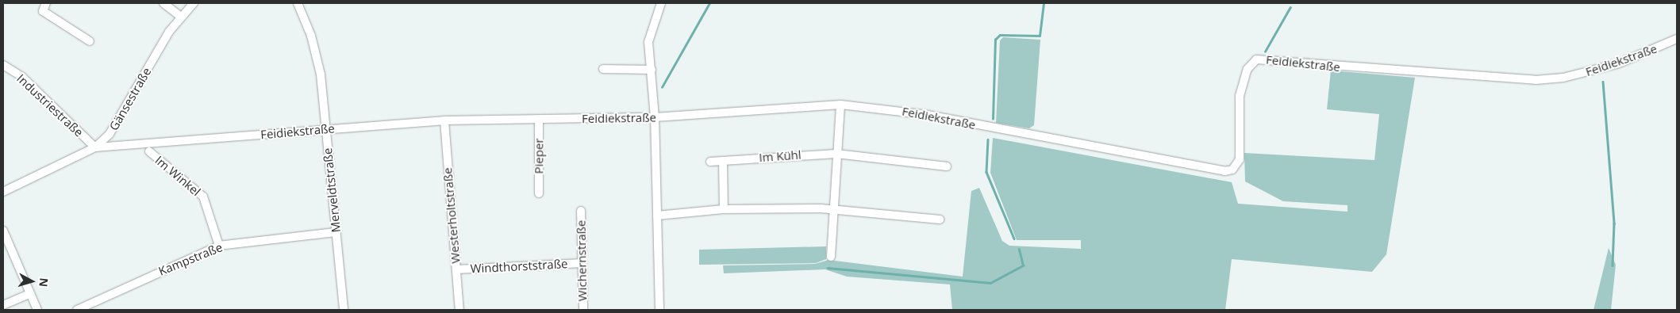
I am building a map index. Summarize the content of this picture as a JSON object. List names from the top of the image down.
{
  "streets": {
    "street": [
      "Feidiekstraße",
      "Gänsestraße",
      "Industriestraße",
      "Pieper",
      "Im Kühl",
      "Im Winkel",
      "Merveldtstraße",
      "Westerholtstraße",
      "Kampstraße",
      "Wichernstraße",
      "Windthorststraße"
    ]
  },
  "crossings": [
    ["Feidiekstraße", "Gänsestraße"],
    ["Feidiekstraße", "Industriestraße"],
    ["Feidiekstraße", "Pieper"],
    ["Feidiekstraße", "Merveldtstraße"],
    ["Feidiekstraße", "Westerholtstraße"],
    ["Gänsestraße", "Industriestraße"],
    ["Im Winkel", "Kampstraße"],
    ["Merveldtstraße", "Kampstraße"],
    ["Westerholtstraße", "Windthorststraße"],
    ["Wichernstraße", "Windthorststraße"]
  ],
  "north": "right"
}
